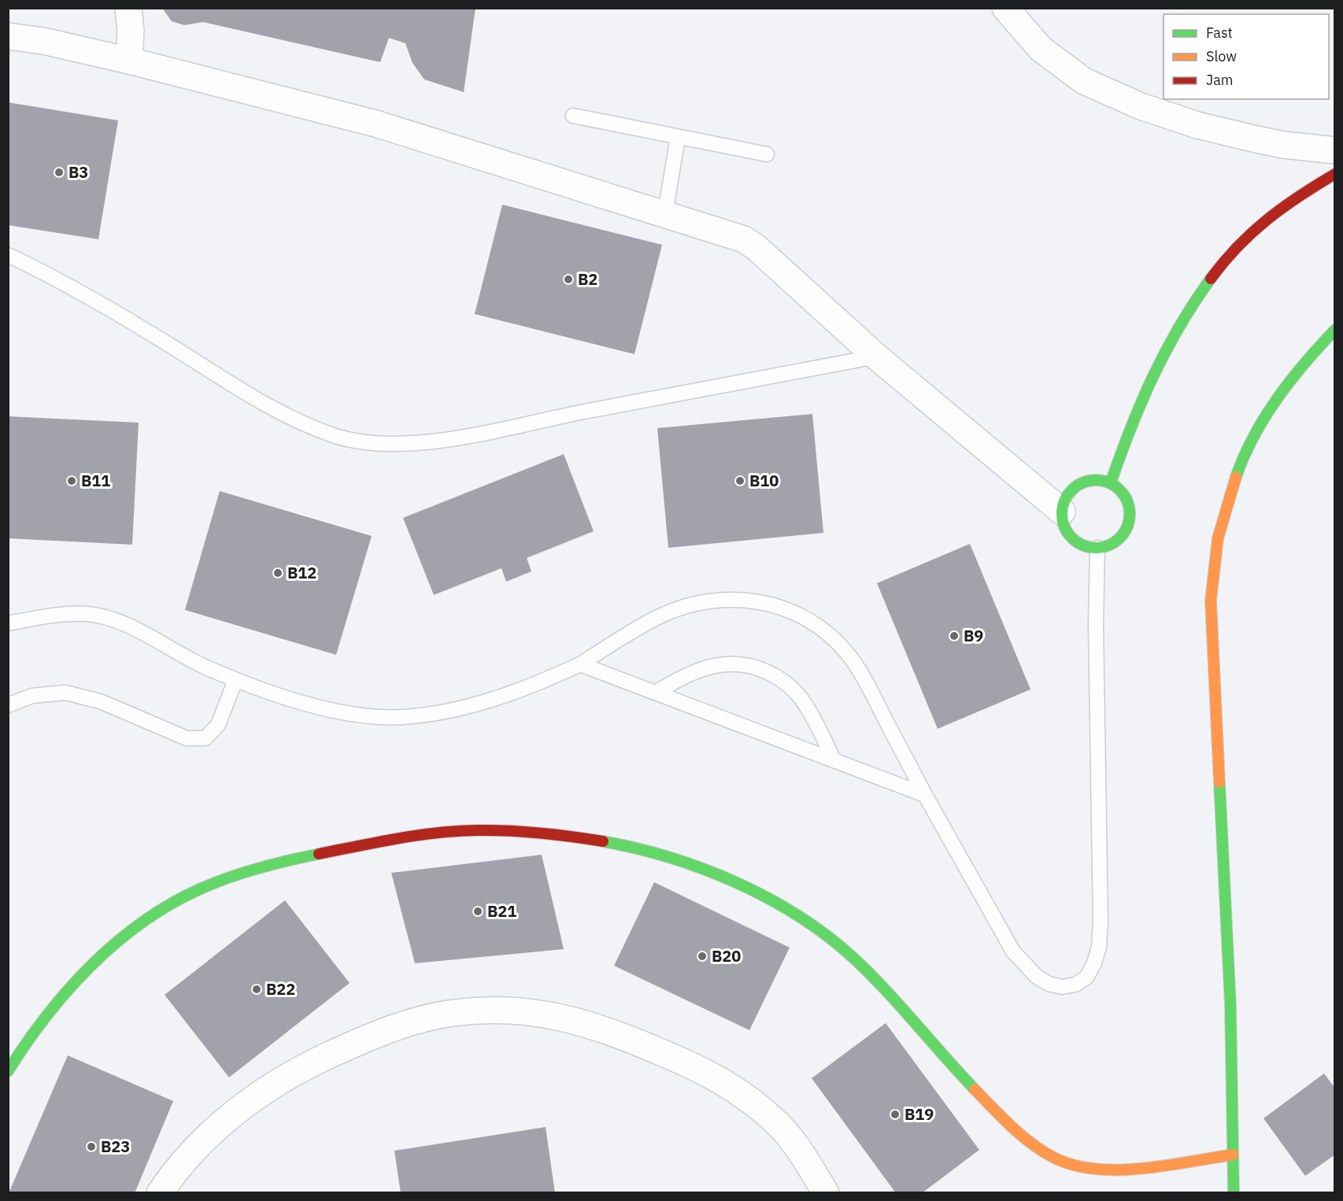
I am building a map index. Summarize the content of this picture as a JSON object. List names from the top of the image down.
{
  "places": [
    "B3",
    "B2",
    "B11",
    "B10",
    "B12",
    "B9",
    "B21",
    "B20",
    "B22",
    "B19",
    "B23"
  ],
  "legend": ["Fast", "Slow", "Jam"]
}
